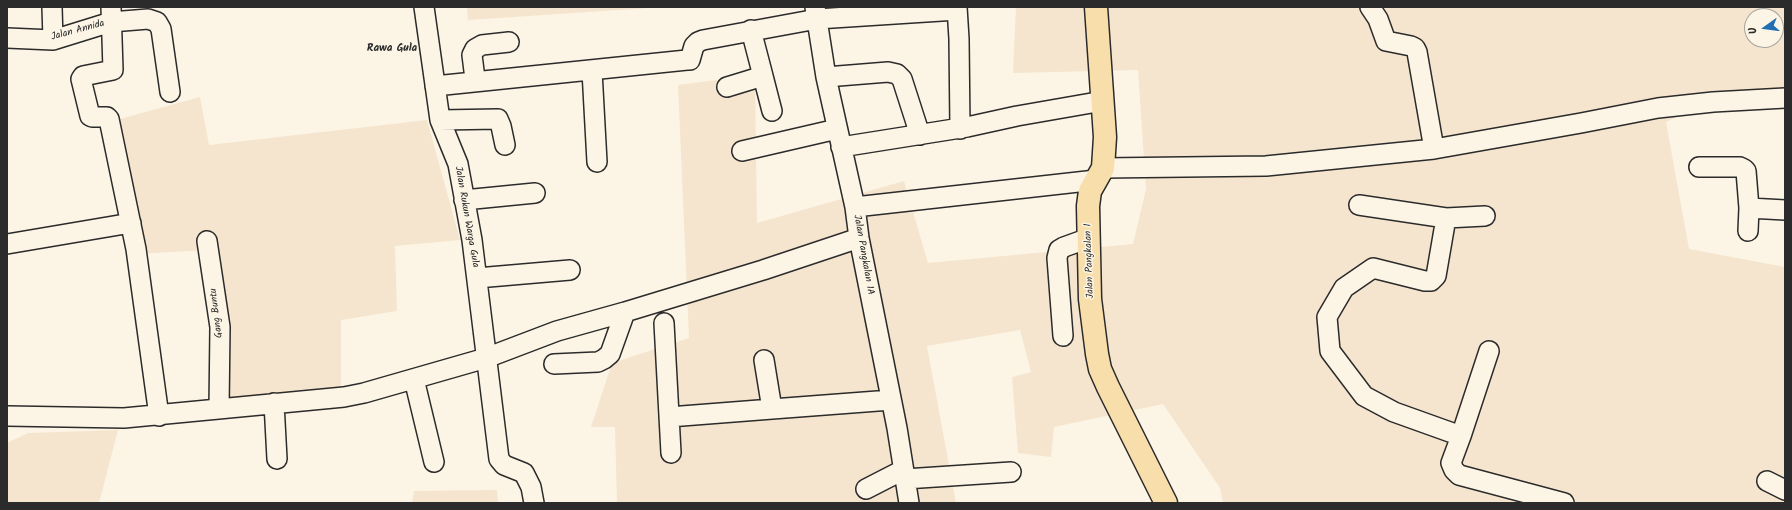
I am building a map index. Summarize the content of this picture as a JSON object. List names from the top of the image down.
{
  "streets": {
    "main road": ["Jalan Pangkalan 1"],
    "street": [
      "Jalan Annida",
      "Jalan Rukun Warga Gula",
      "Jalan Pangkalan 1A",
      "Gang Buntu"
    ]
  },
  "districts": ["Rawa Gula"],
  "north": "left"
}
